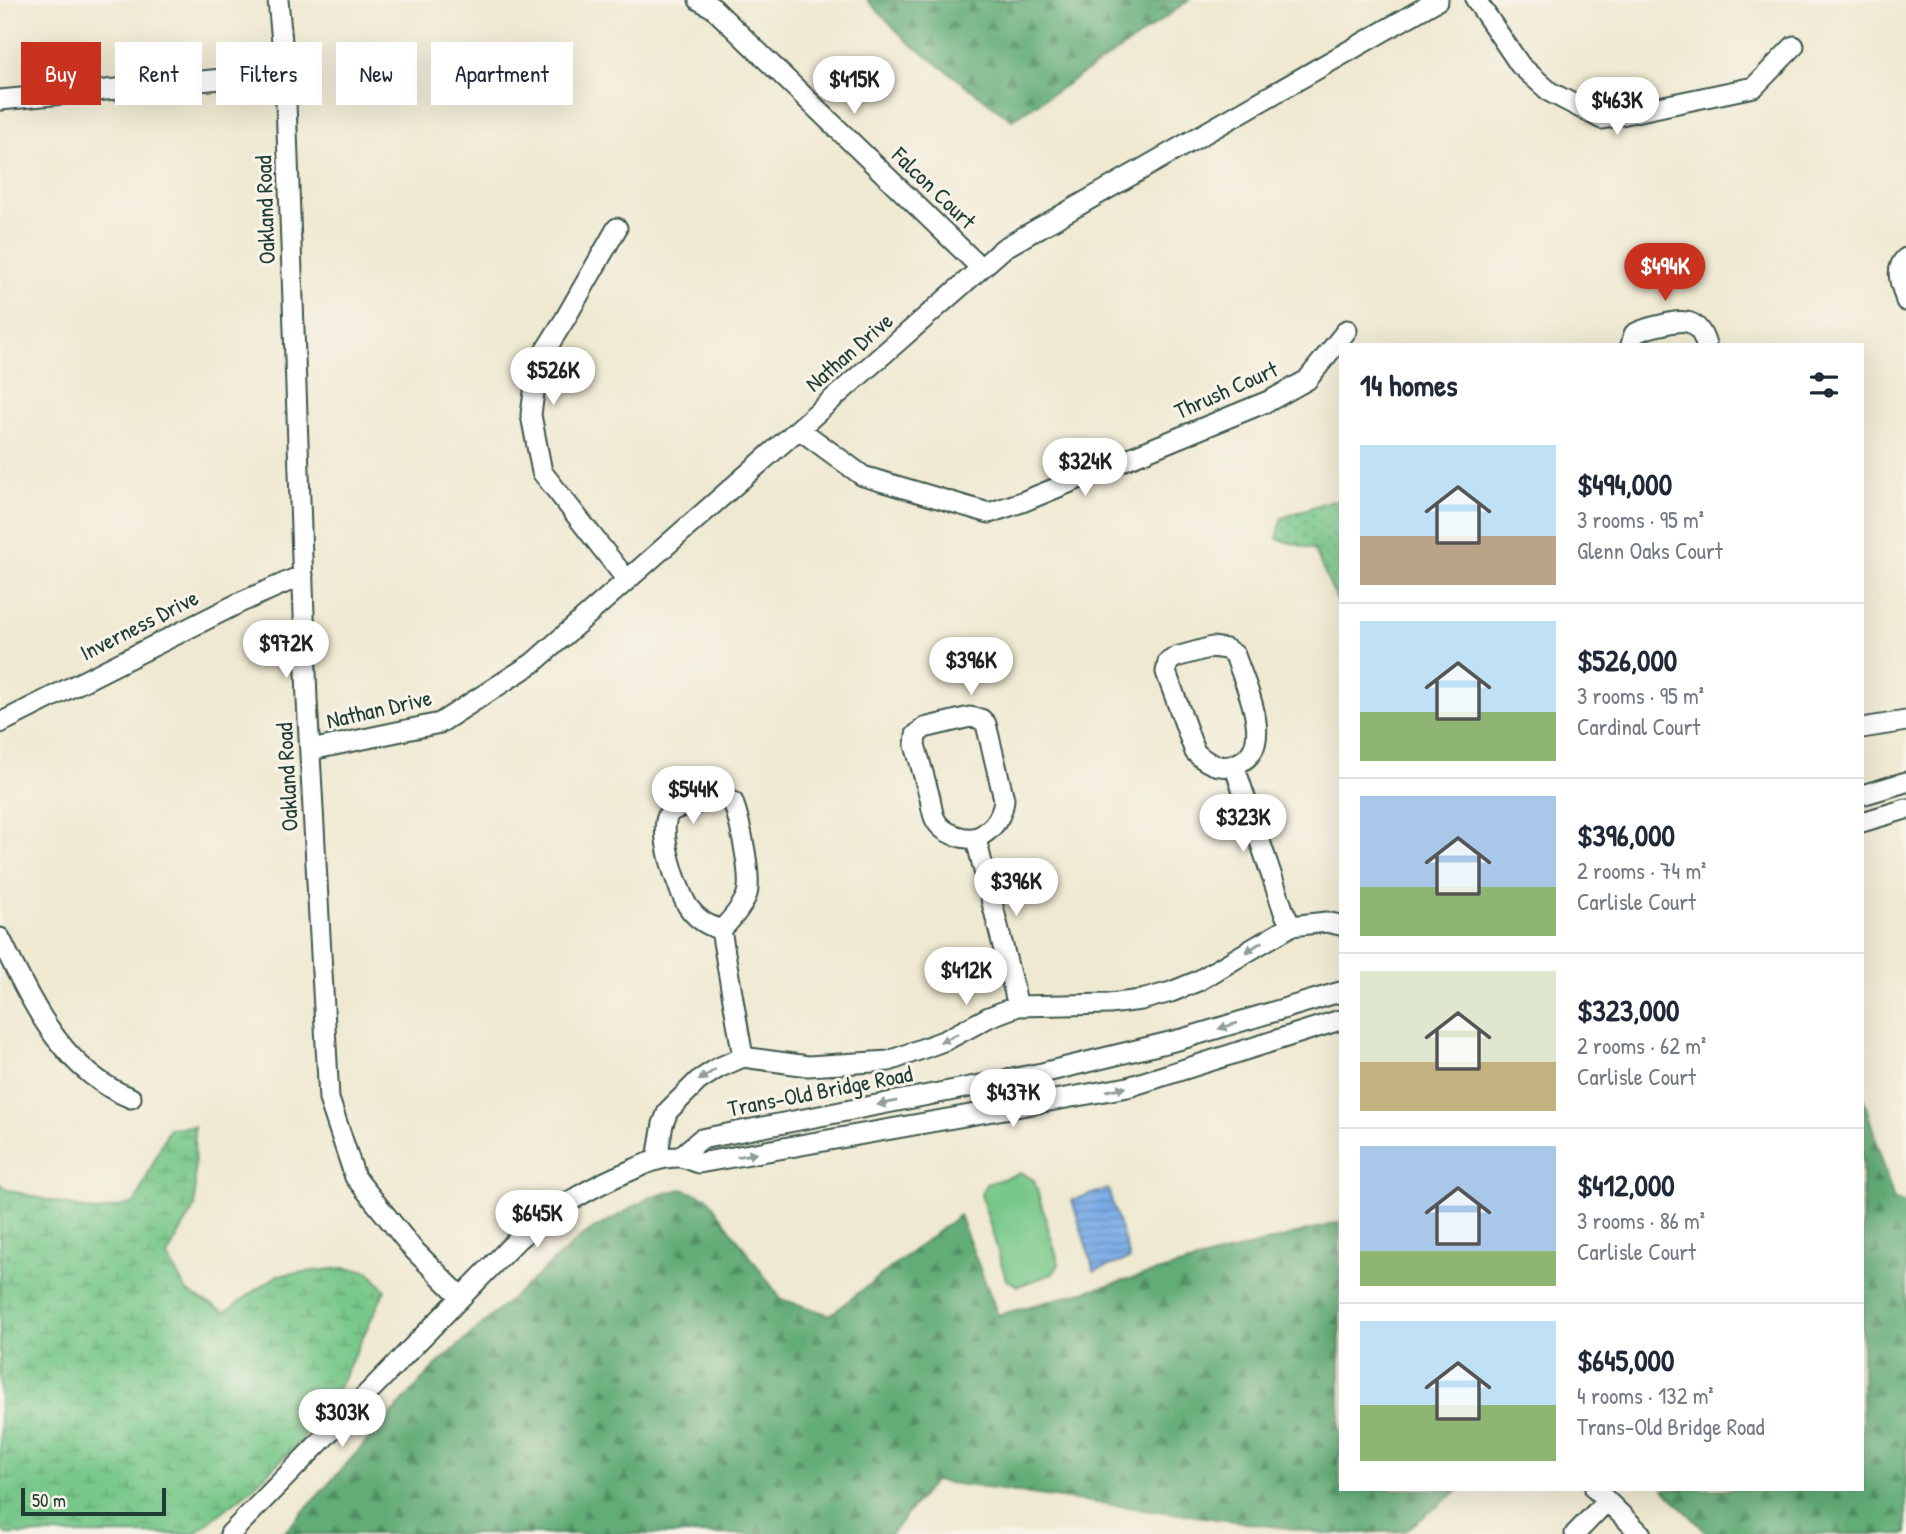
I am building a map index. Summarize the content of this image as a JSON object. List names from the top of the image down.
{
  "streets": {
    "street": [
      "Falcon Court",
      "Oakland Road",
      "Nathan Drive",
      "Thrush Court",
      "Inverness Drive",
      "Trans-Old Bridge Road"
    ]
  },
  "crossings": [
    ["Falcon Court", "Nathan Drive"],
    ["Oakland Road", "Nathan Drive"],
    ["Oakland Road", "Inverness Drive"],
    ["Oakland Road", "Trans-Old Bridge Road"],
    ["Nathan Drive", "Thrush Court"]
  ],
  "scale_bar": "50 m",
  "page": {
    "chip": [
      "Buy",
      "Rent",
      "Filters",
      "New",
      "Apartment"
    ],
    "price": [
      "$415K",
      "$463K",
      "$494K",
      "$526K",
      "$324K",
      "$972K",
      "$396K",
      "$544K",
      "$323K",
      "$396K",
      "$412K",
      "$437K",
      "$645K",
      "$303K"
    ],
    "heading": "14 homes",
    "list": [
      {
        "name": "$494,000",
        "note": "3 rooms · 95 m² · Glenn Oaks Court"
      },
      {
        "name": "$526,000",
        "note": "3 rooms · 95 m² · Cardinal Court"
      },
      {
        "name": "$396,000",
        "note": "2 rooms · 74 m² · Carlisle Court"
      },
      {
        "name": "$323,000",
        "note": "2 rooms · 62 m² · Carlisle Court"
      },
      {
        "name": "$412,000",
        "note": "3 rooms · 86 m² · Carlisle Court"
      },
      {
        "name": "$645,000",
        "note": "4 rooms · 132 m² · Trans-Old Bridge Road"
      }
    ],
    "scale": "50 m"
  }
}
